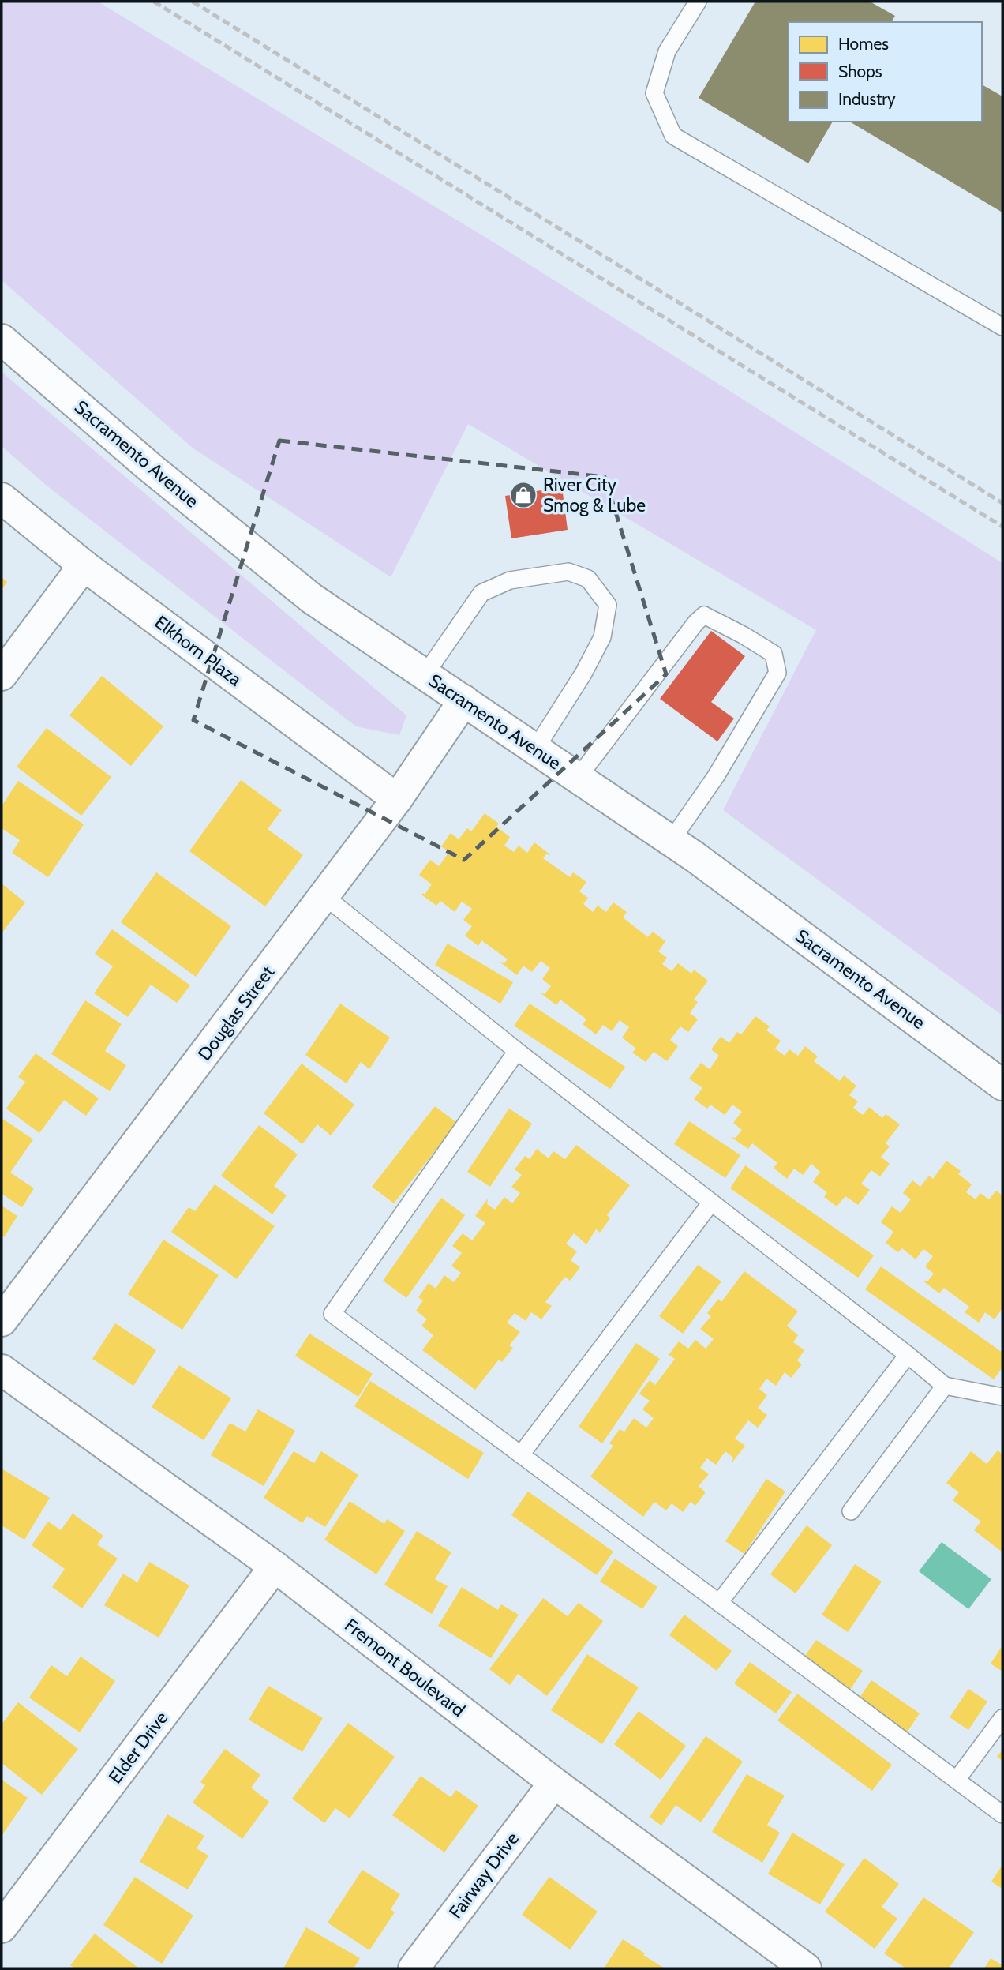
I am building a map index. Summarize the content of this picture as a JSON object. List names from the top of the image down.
{
  "streets": {
    "street": [
      "Sacramento Avenue",
      "Elkhorn Plaza",
      "Douglas Street",
      "Fremont Boulevard",
      "Elder Drive",
      "Fairway Drive"
    ]
  },
  "crossings": [
    ["Sacramento Avenue", "Douglas Street"],
    ["Elkhorn Plaza", "Douglas Street"],
    ["Fremont Boulevard", "Elder Drive"],
    ["Fremont Boulevard", "Fairway Drive"]
  ],
  "places": {
    "shop": ["River City Smog & Lube"]
  },
  "legend": ["Homes", "Shops", "Industry"]
}
